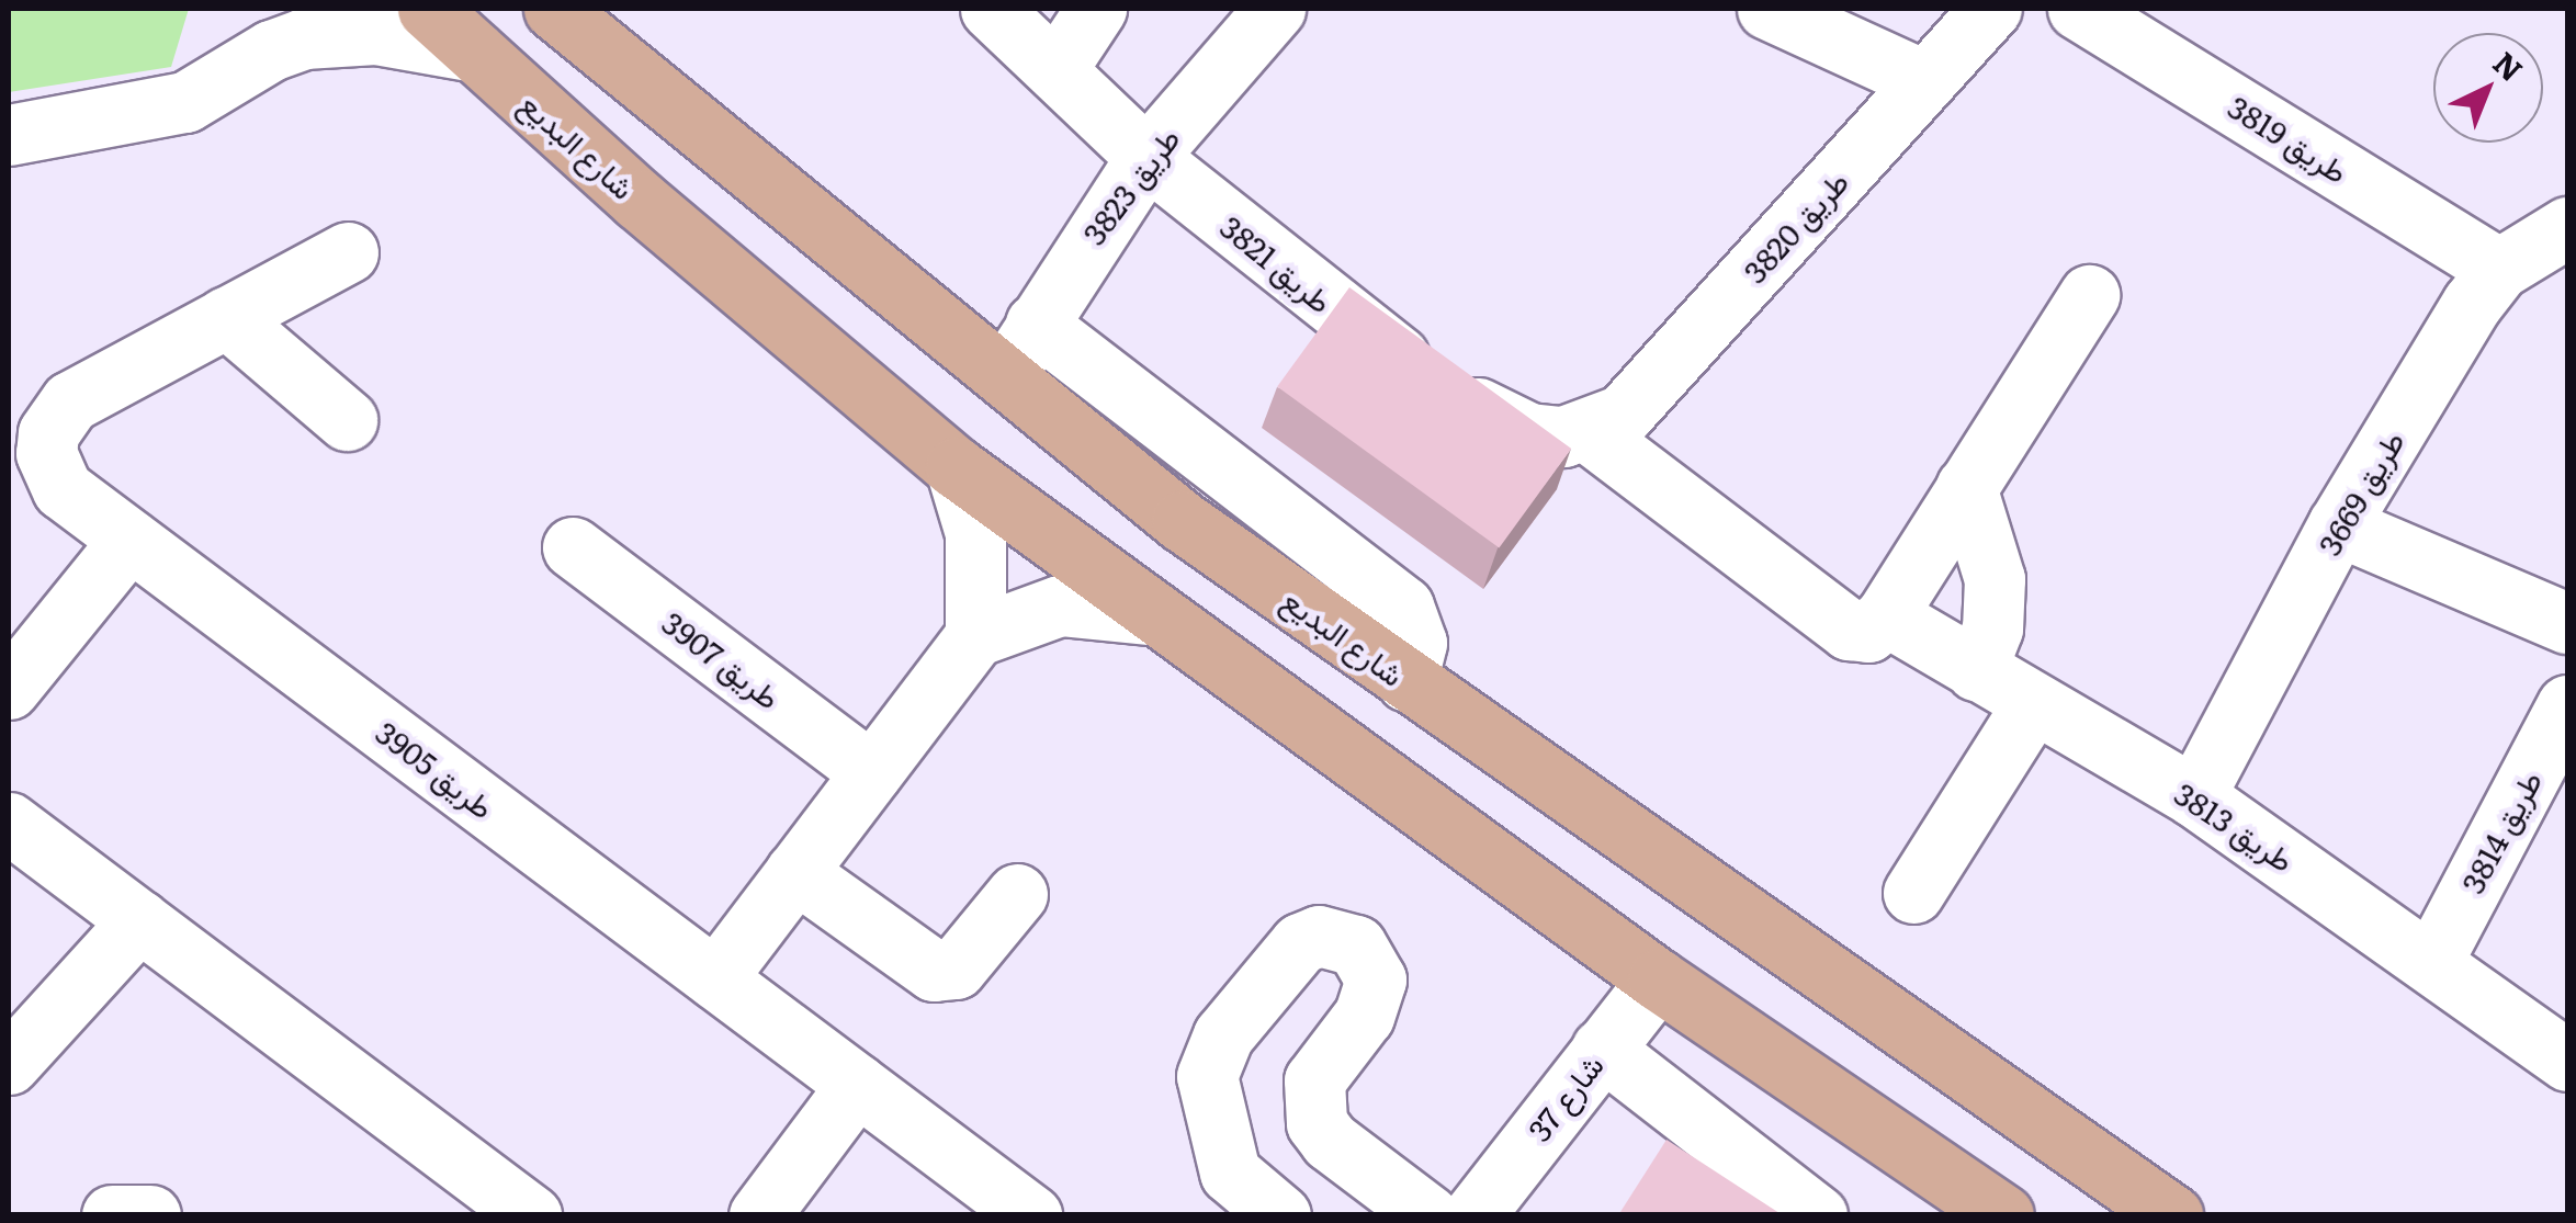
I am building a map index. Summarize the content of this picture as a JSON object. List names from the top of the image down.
{
  "streets": {
    "main road": ["شارع البديع"],
    "street": [
      "طريق 3819",
      "طريق 3823",
      "طريق 3820",
      "طريق 3821",
      "طريق 3669",
      "طريق 3907",
      "طريق 3905",
      "طريق 3813",
      "طريق 3814",
      "شارع 37"
    ]
  },
  "crossings": [
    ["طريق 3819", "طريق 3669"],
    ["شارع البديع", "طريق 3823"],
    ["شارع البديع", "شارع 37"],
    ["طريق 3823", "طريق 3821"],
    ["طريق 3820", "طريق 3821"],
    ["طريق 3669", "طريق 3813"],
    ["طريق 3813", "طريق 3814"]
  ],
  "north": "top right"
}
